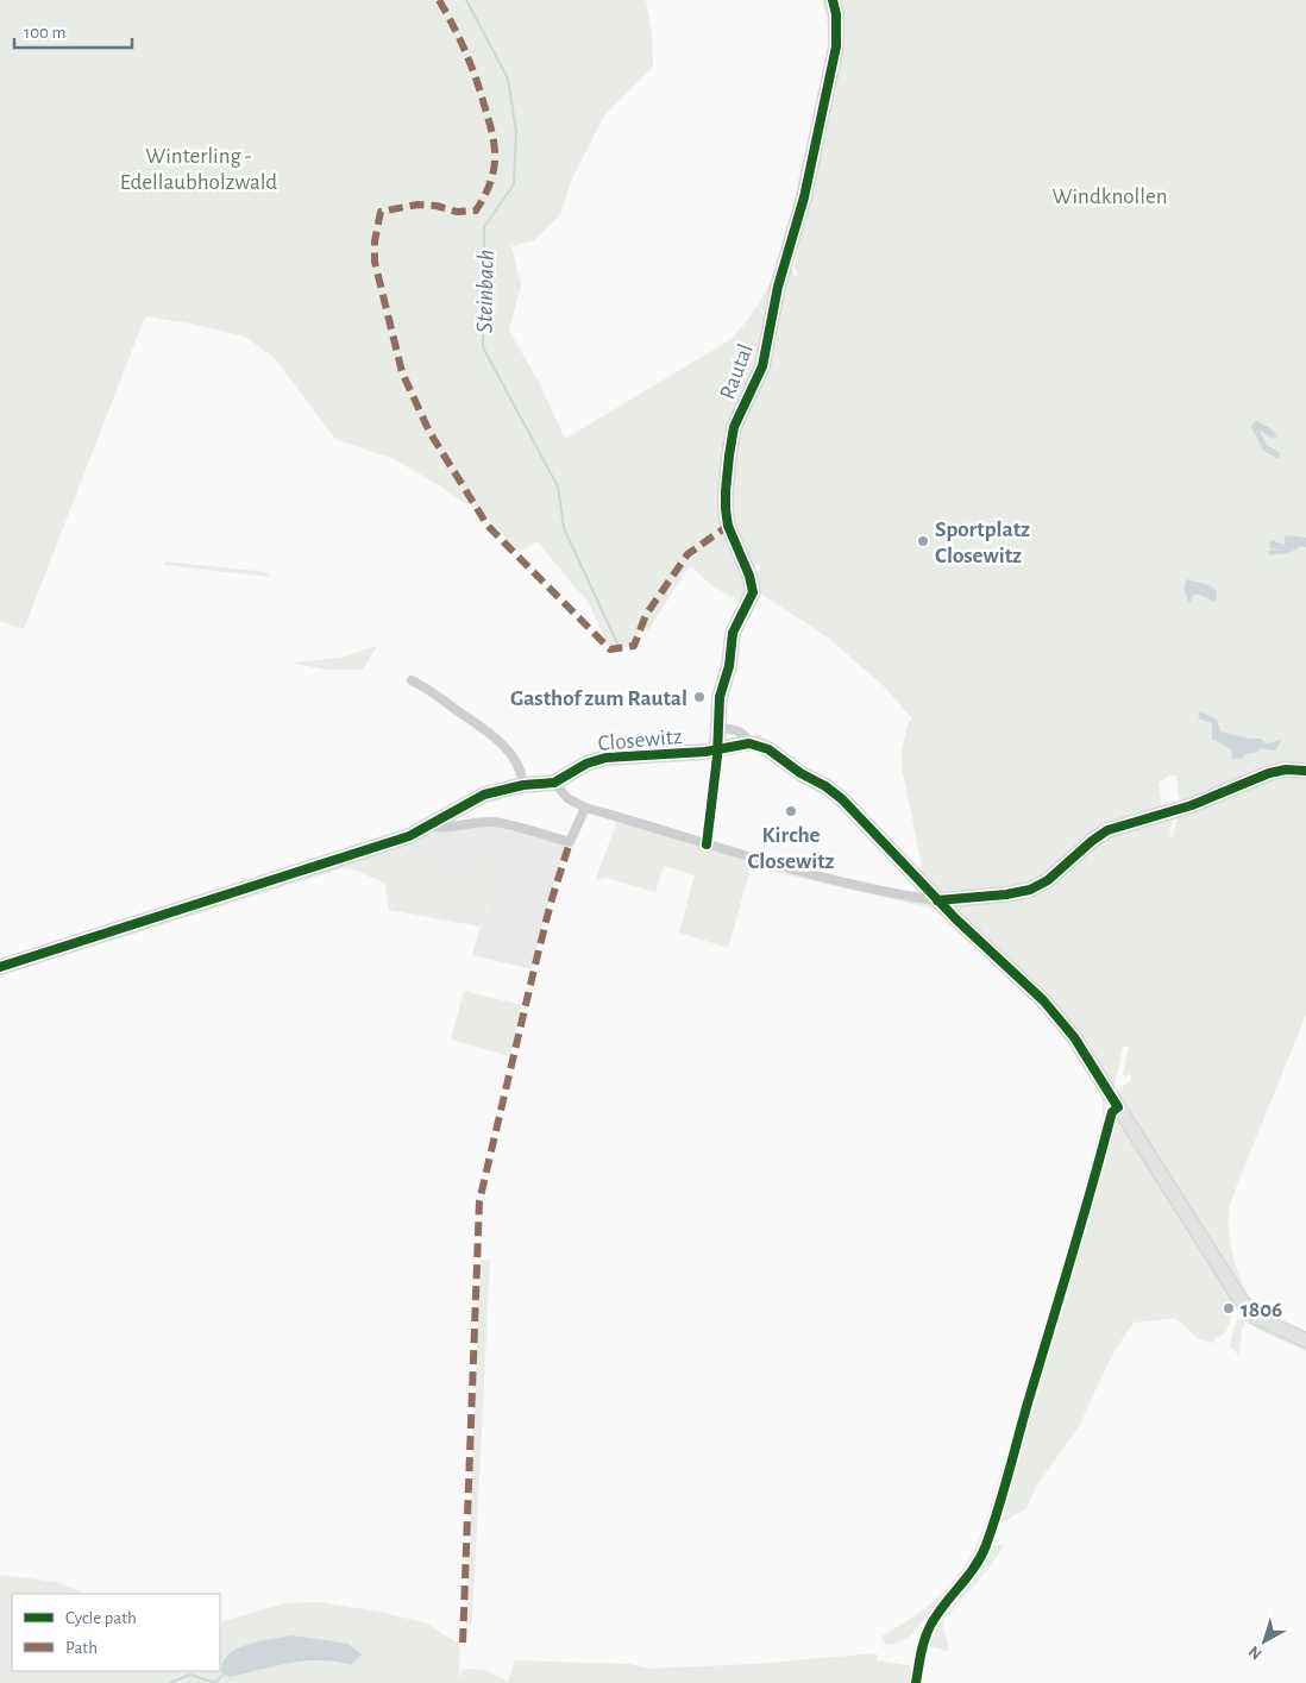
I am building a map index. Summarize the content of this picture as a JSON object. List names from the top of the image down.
{
  "streets": {
    "street": ["Rautal", "Closewitz"]
  },
  "crossings": [
    ["Rautal", "Closewitz"]
  ],
  "water": ["Steinbach"],
  "parks": ["Winterling - Edellaubholzwald", "Windknollen"],
  "places": [
    "Sportplatz Closewitz",
    "Gasthof zum Rautal",
    "Kirche Closewitz",
    "1806"
  ],
  "legend": ["Cycle path", "Path"],
  "scale_bar": "100 m",
  "north": "bottom left"
}
